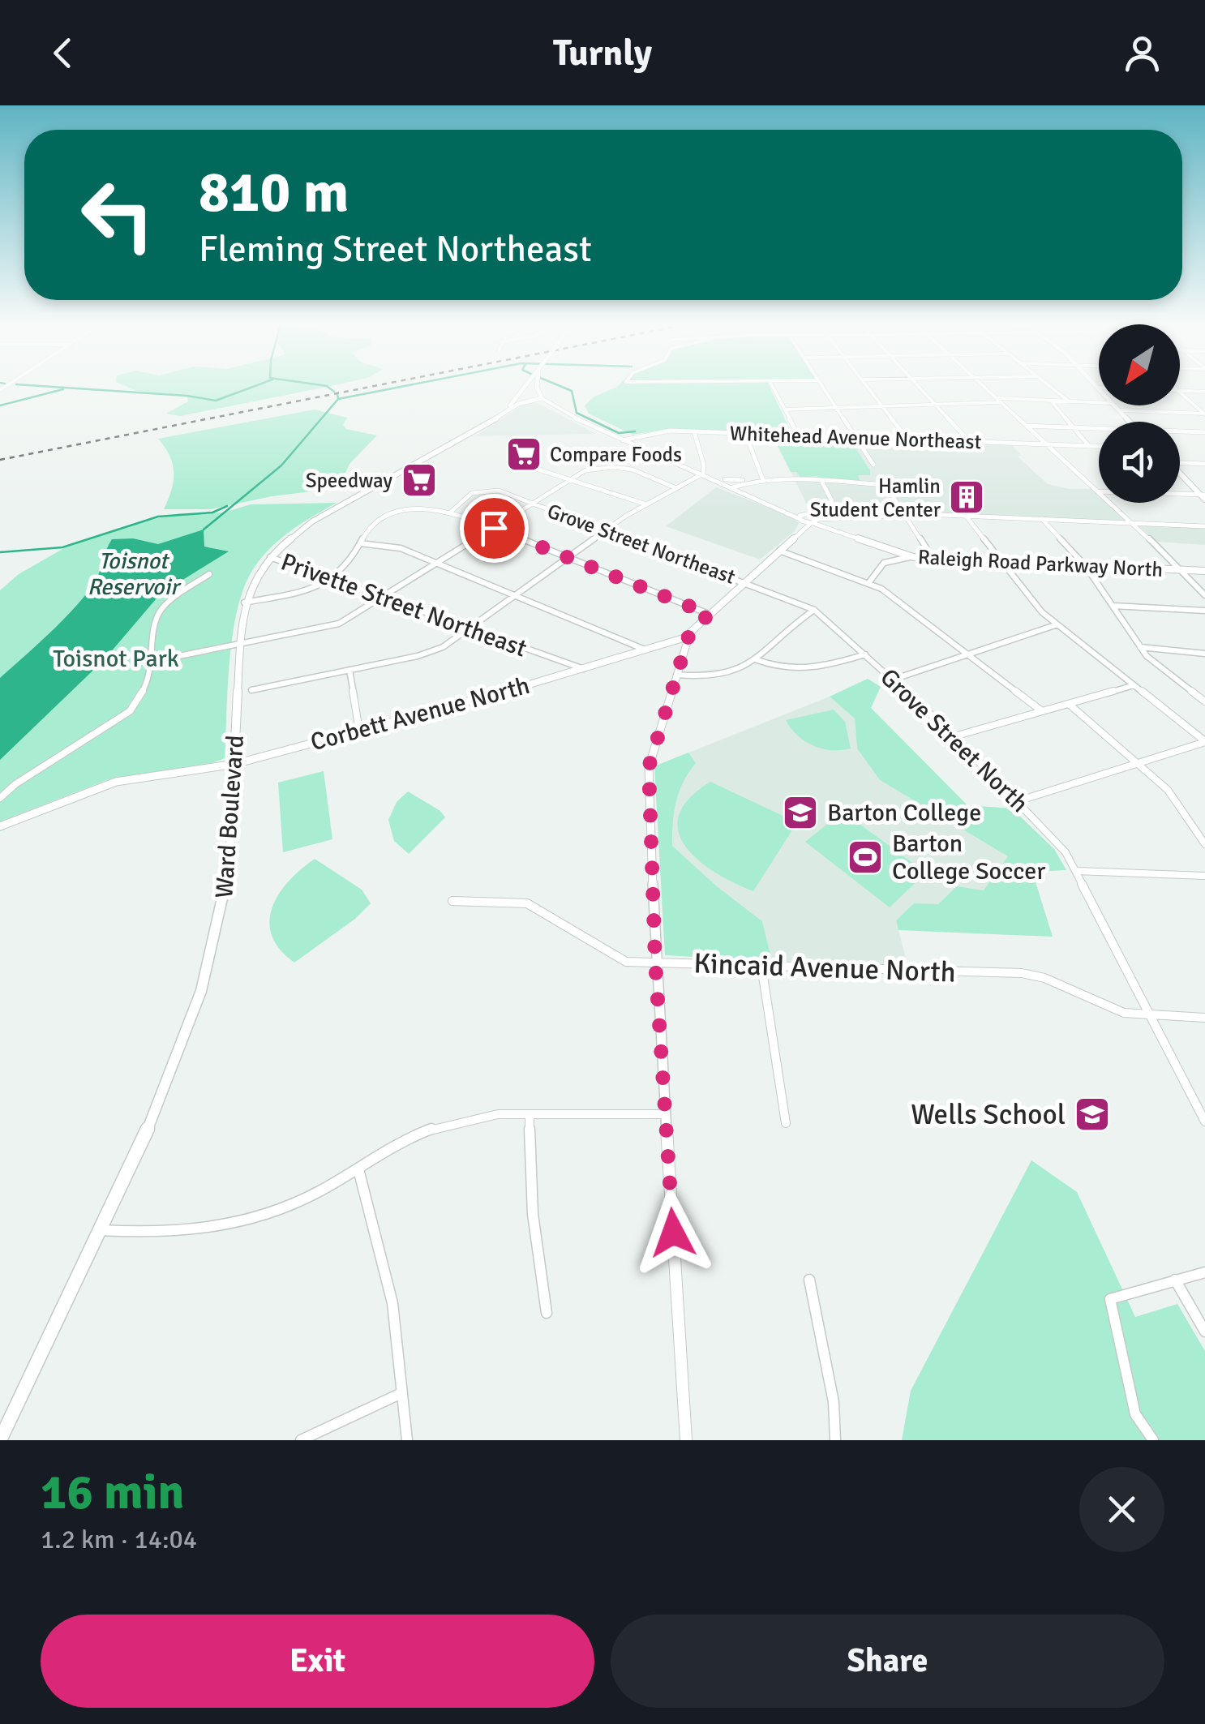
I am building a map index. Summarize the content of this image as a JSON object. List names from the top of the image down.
{
  "streets": {
    "main road": ["Ward Boulevard"],
    "street": [
      "Whitehead Avenue Northeast",
      "Grove Street Northeast",
      "Raleigh Road Parkway North",
      "Privette Street Northeast",
      "Corbett Avenue North",
      "Grove Street North",
      "Kincaid Avenue North"
    ]
  },
  "crossings": [
    ["Grove Street Northeast", "Grove Street North"],
    ["Privette Street Northeast", "Corbett Avenue North"],
    ["Privette Street Northeast", "Ward Boulevard"],
    ["Corbett Avenue North", "Ward Boulevard"],
    ["Grove Street North", "Kincaid Avenue North"]
  ],
  "water": ["Toisnot Reservoir"],
  "parks": ["Toisnot Park"],
  "places": {
    "supermarket": ["Compare Foods", "Speedway"],
    "building": ["Hamlin Student Center"],
    "school or university": ["Barton College", "Wells School"],
    "sports": ["Barton College Soccer"]
  },
  "north": "bottom left",
  "page": {
    "header": "Turnly",
    "turn": ["810 m", "Fleming Street Northeast"],
    "heading": ["16 min", "1.2 km · 14:04"],
    "buttons": ["Exit", "Share"]
  }
}
